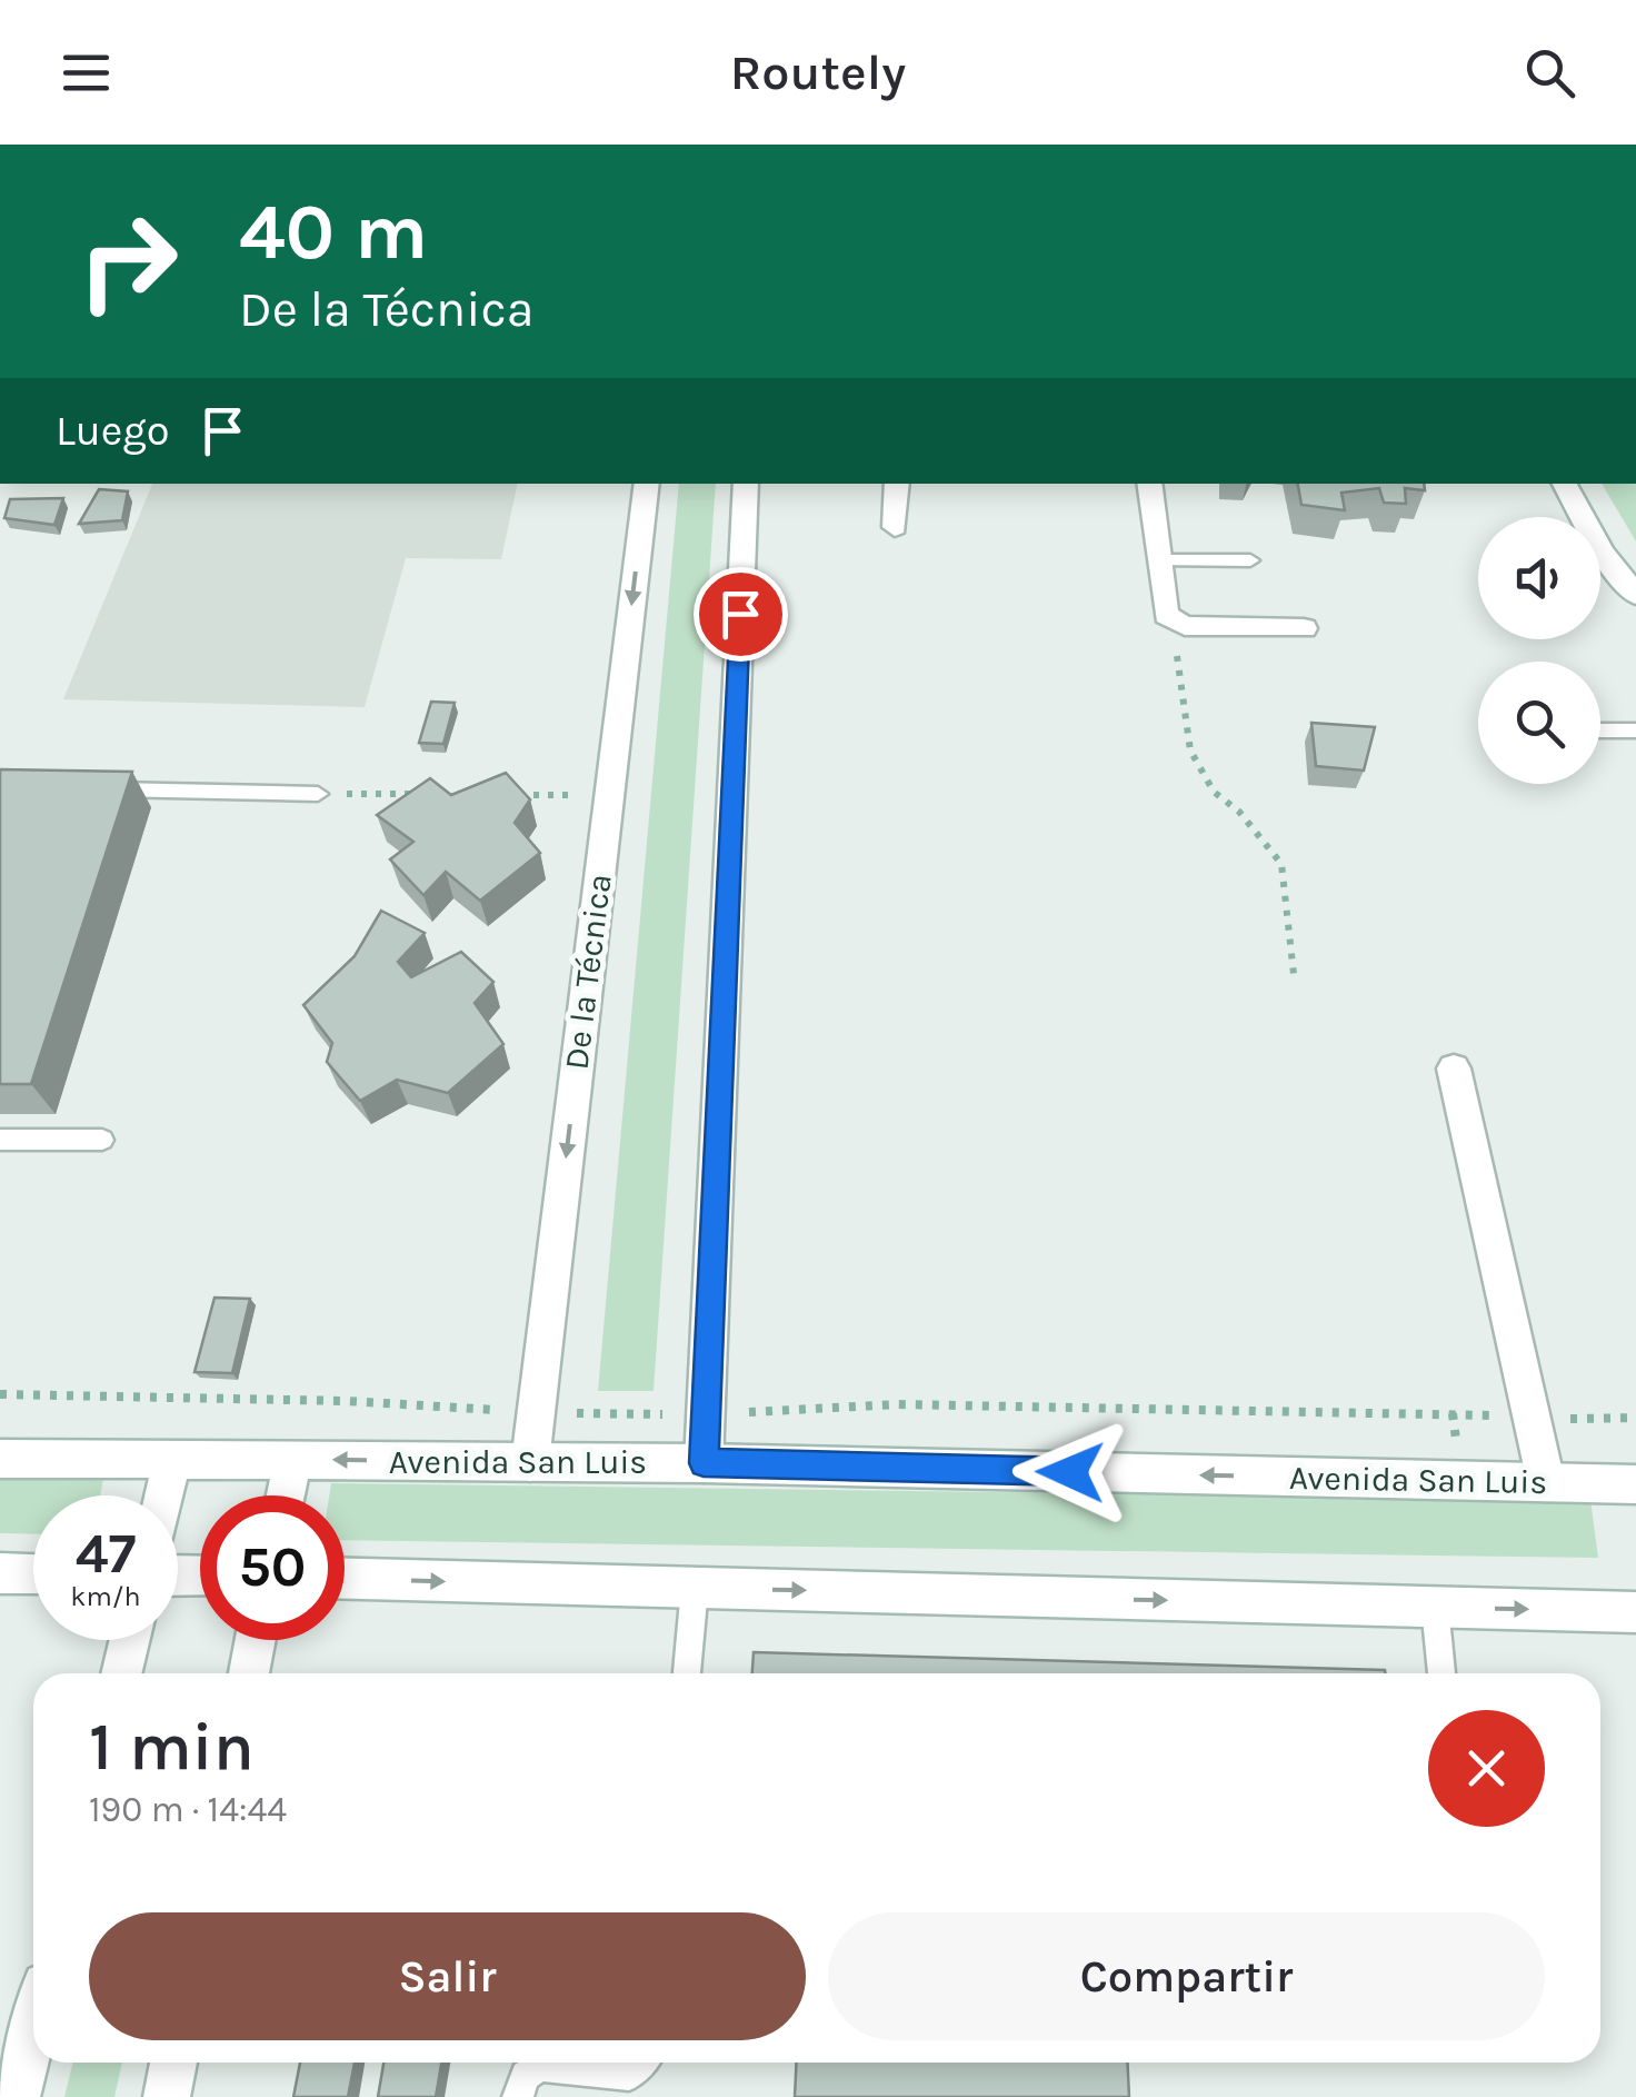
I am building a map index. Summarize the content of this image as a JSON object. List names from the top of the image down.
{
  "streets": {
    "street": ["De la Técnica", "Avenida San Luis"]
  },
  "crossings": [
    ["De la Técnica", "Avenida San Luis"]
  ],
  "page": {
    "header": "Routely",
    "turn": ["40 m", "De la Técnica"],
    "then": "Luego",
    "speed": "47 km/h",
    "limit": "50",
    "heading": ["1 min", "190 m · 14:44"],
    "buttons": ["Salir", "Compartir"]
  }
}
